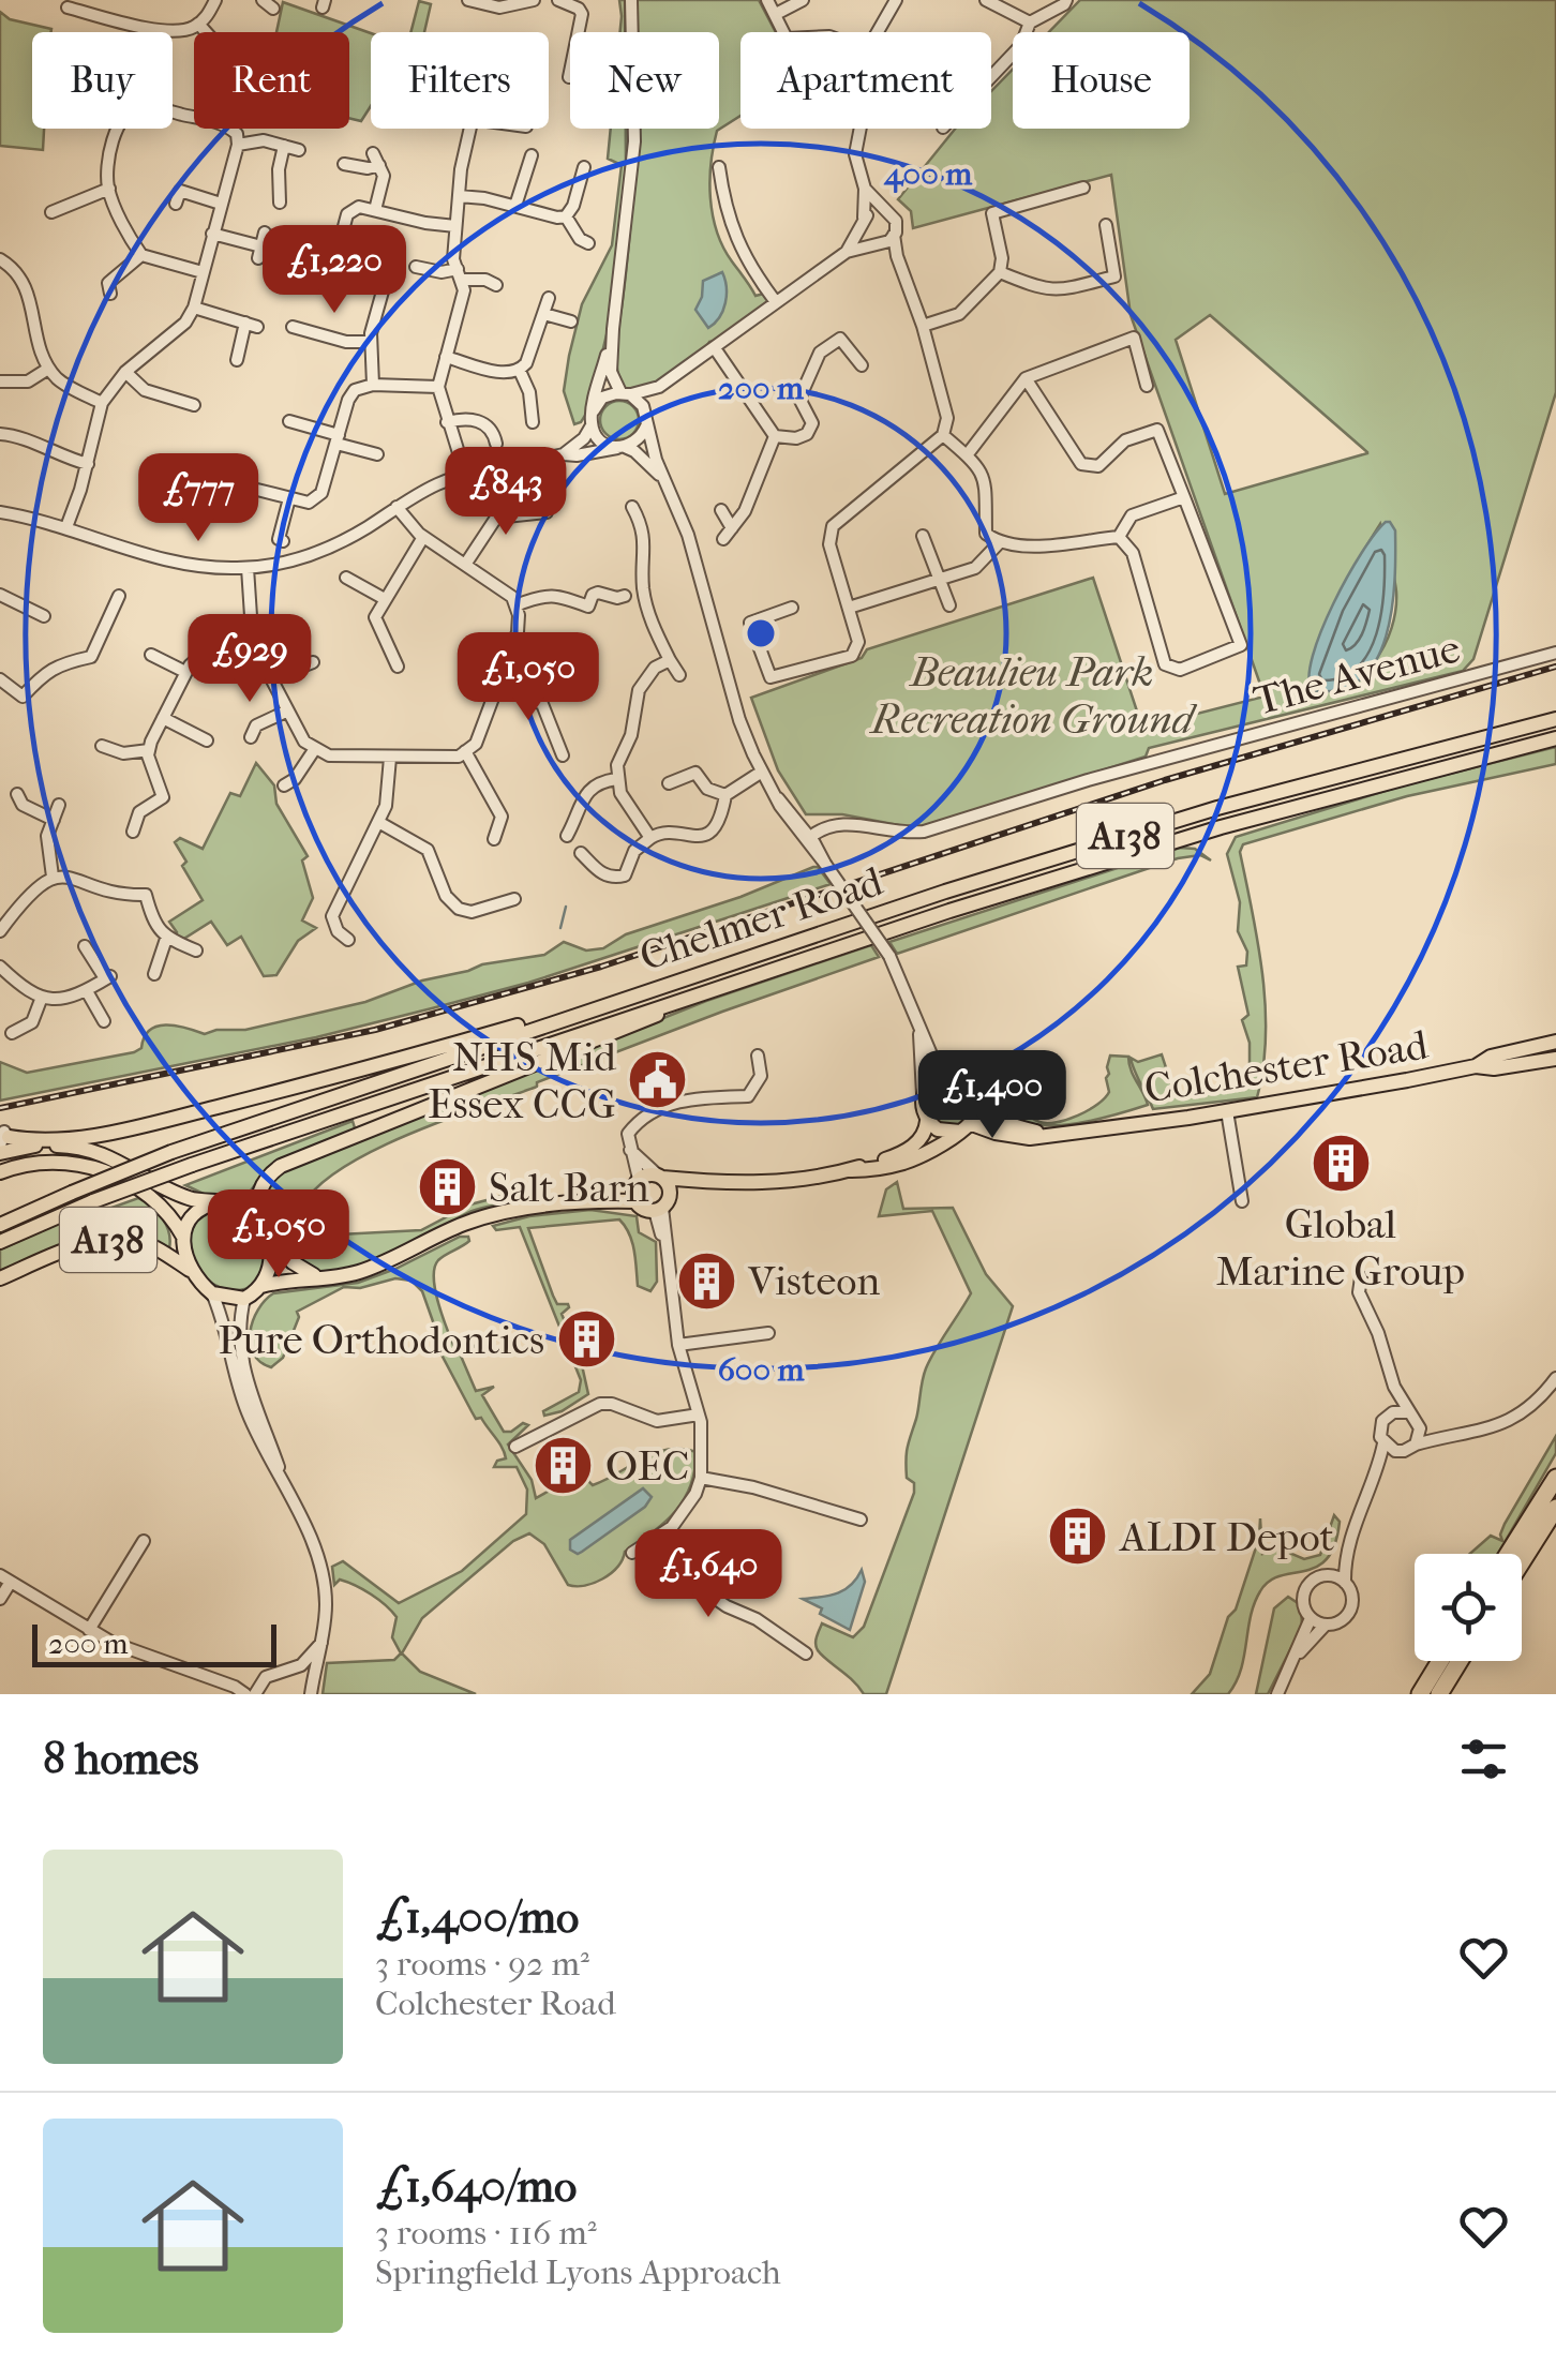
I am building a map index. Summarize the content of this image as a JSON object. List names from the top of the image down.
{
  "streets": {
    "main road": ["A138", "Chelmer Road", "Colchester Road"],
    "street": ["The Avenue"]
  },
  "crossings": [
    ["A138", "Chelmer Road"]
  ],
  "parks": ["Beaulieu Park Recreation Ground"],
  "places": {
    "public building": ["NHS Mid Essex CCG"],
    "building": [
      "Global Marine Group",
      "Salt Barn",
      "Visteon",
      "Pure Orthodontics",
      "OEC",
      "ALDI Depot"
    ]
  },
  "scale_bar": "200 m",
  "page": {
    "chip": [
      "Buy",
      "Rent",
      "Filters",
      "New",
      "Apartment",
      "House"
    ],
    "price": [
      "£1,220",
      "£843",
      "£777",
      "£929",
      "£1,050",
      "£1,400",
      "£1,050",
      "£1,640"
    ],
    "scale": "200 m",
    "heading": "8 homes",
    "list": [
      {
        "name": "£1,400/mo",
        "note": "3 rooms · 92 m² · Colchester Road"
      },
      {
        "name": "£1,640/mo",
        "note": "3 rooms · 116 m² · Springfield Lyons Approach"
      }
    ]
  },
  "rings": ["400 m", "200 m", "600 m"]
}
